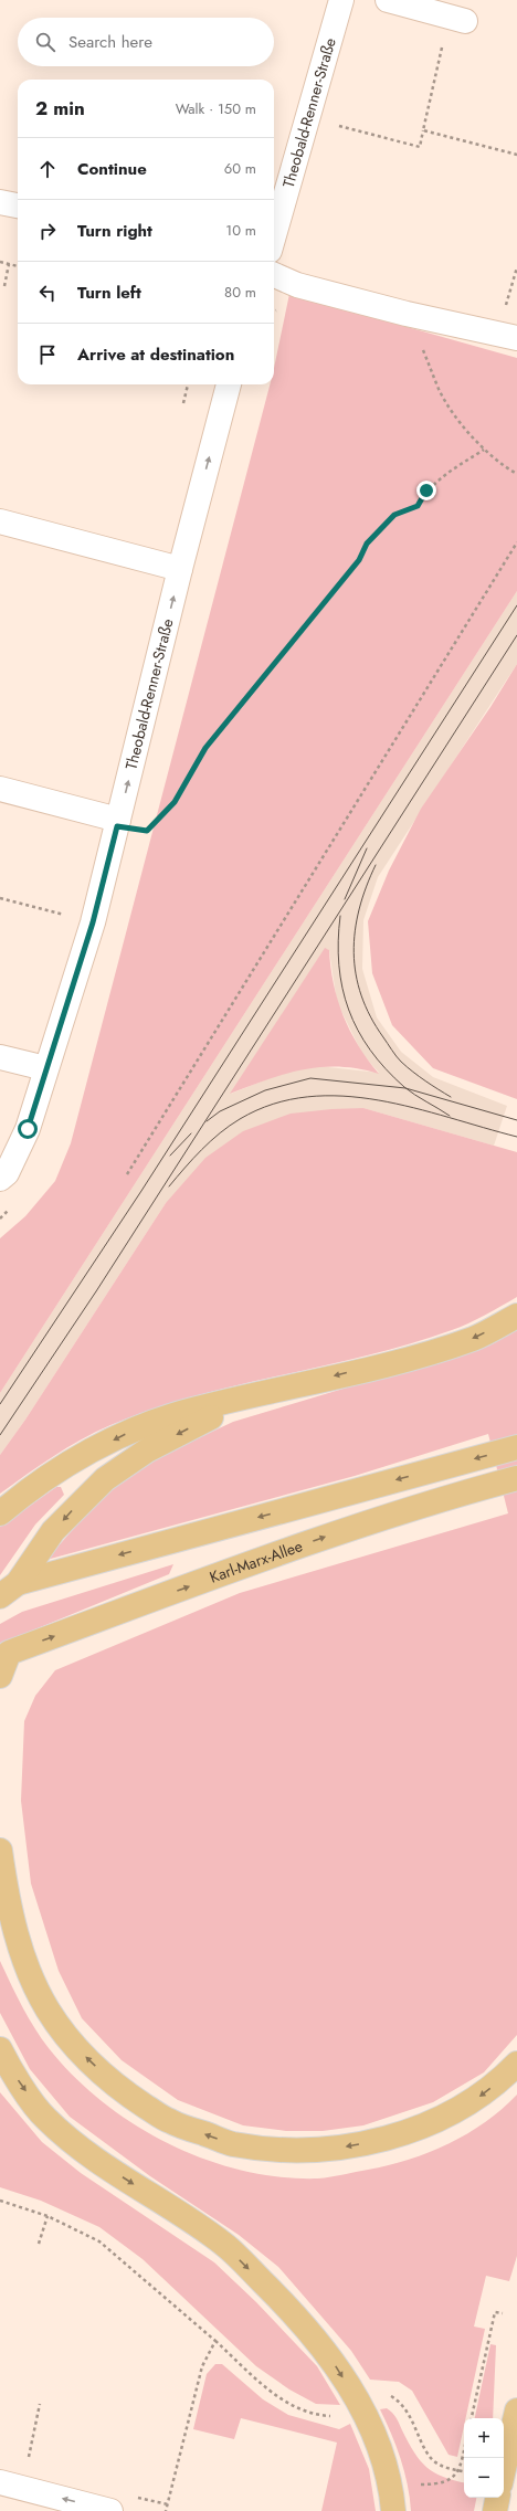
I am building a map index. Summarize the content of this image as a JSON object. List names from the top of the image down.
{
  "streets": {
    "main road": ["Karl-Marx-Allee"],
    "street": ["Theobald-Renner-Straße"]
  },
  "one_way": ["Theobald-Renner-Straße"],
  "page": {
    "search": "Search here",
    "heading": ["2 min", "Walk · 150 m"],
    "list": [
      ["Continue", "60 m"],
      ["Turn right", "10 m"],
      ["Turn left", "80 m"],
      "Arrive at destination"
    ],
    "map_buttons": ["+", "−"]
  }
}
